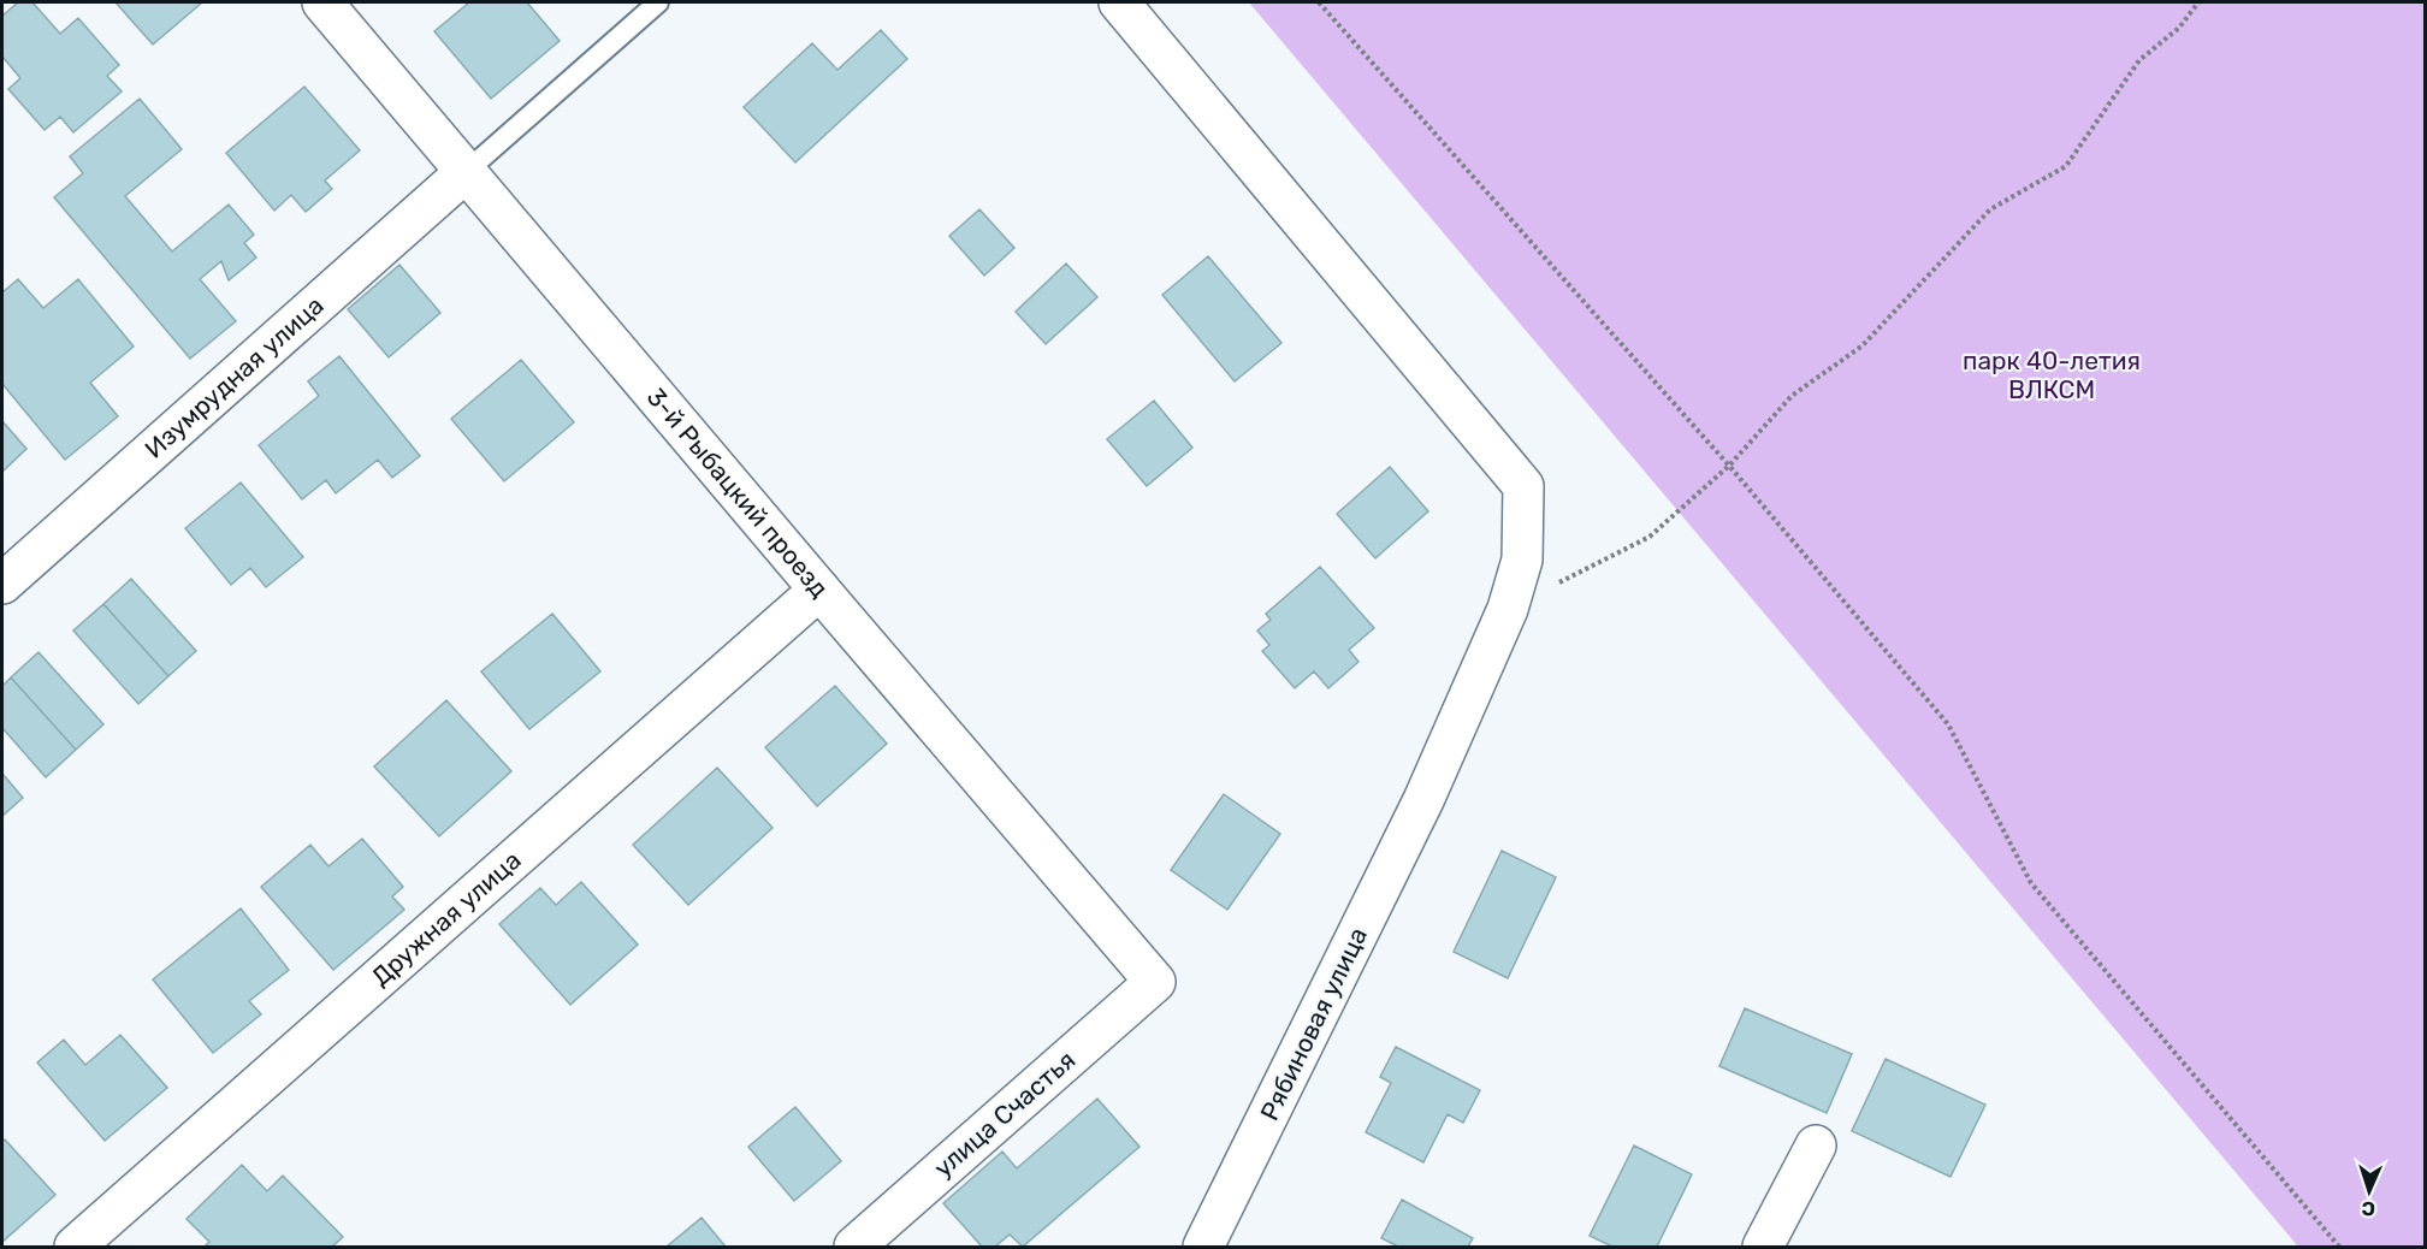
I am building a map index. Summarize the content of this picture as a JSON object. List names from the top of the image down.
{
  "streets": {
    "street": [
      "Изумрудная улица",
      "3-й Рыбацкий проезд",
      "Дружная улица",
      "Рябиновая улица",
      "улица Счастья"
    ]
  },
  "crossings": [
    ["Изумрудная улица", "3-й Рыбацкий проезд"],
    ["3-й Рыбацкий проезд", "Дружная улица"],
    ["3-й Рыбацкий проезд", "улица Счастья"]
  ],
  "parks": ["парк 40-летия ВЛКСМ"],
  "north": "bottom"
}
